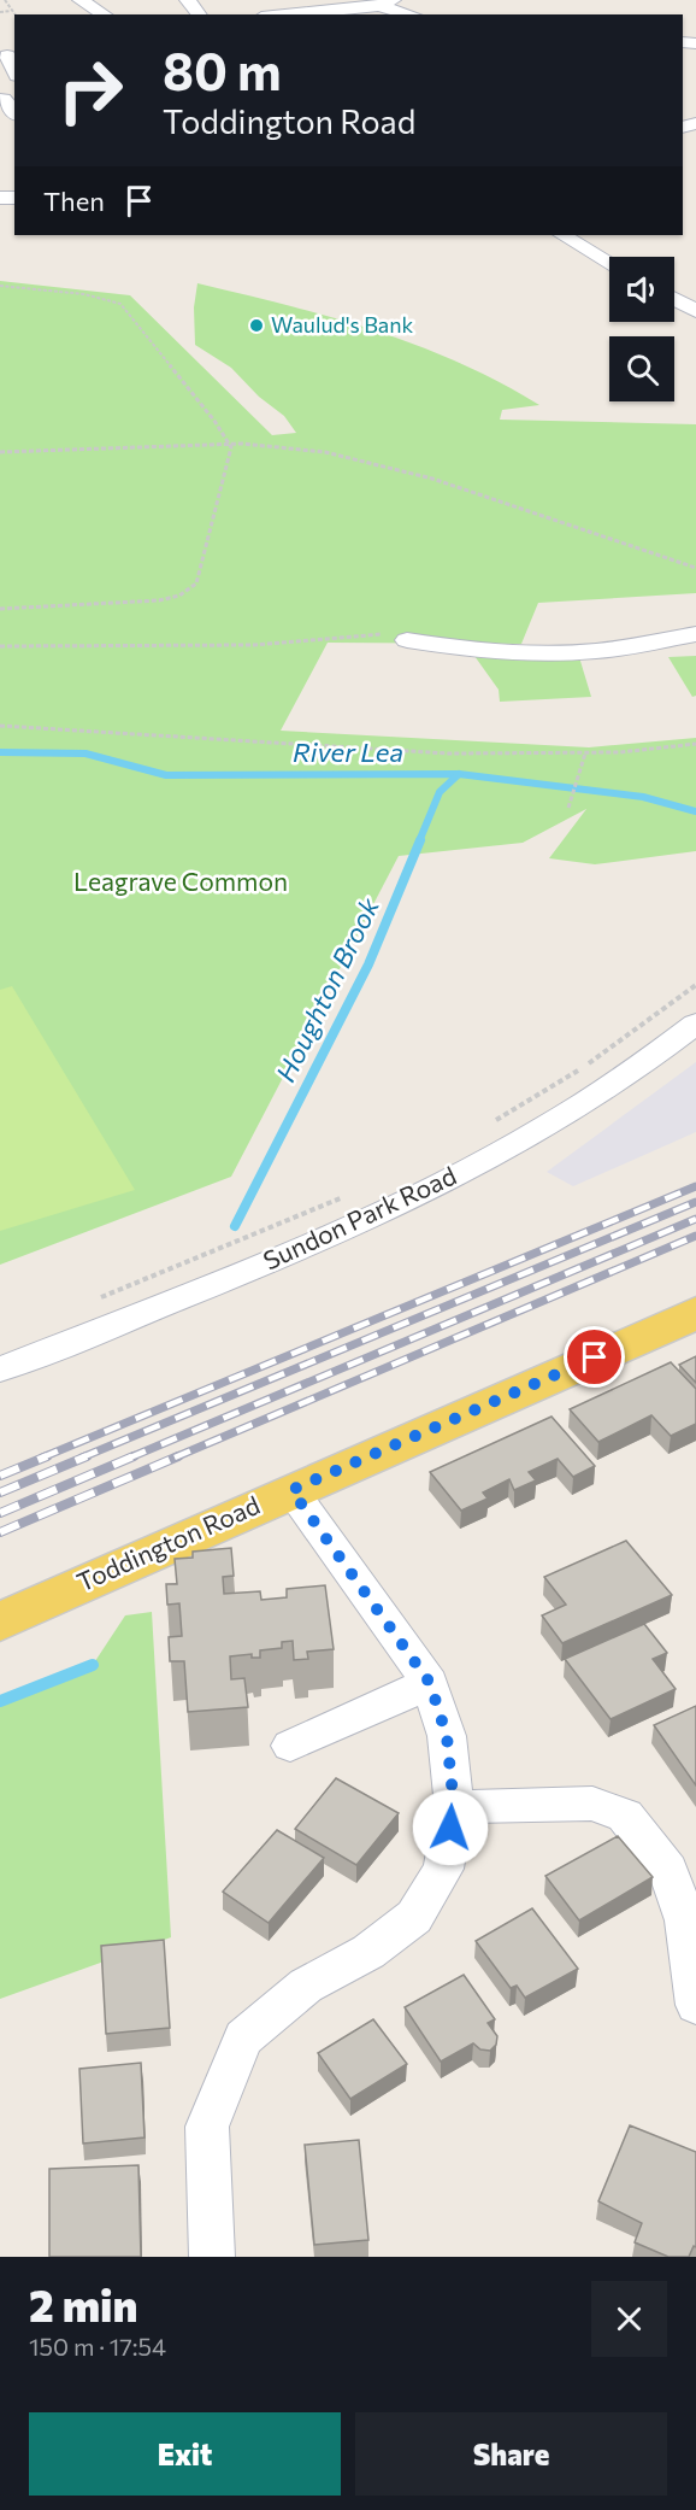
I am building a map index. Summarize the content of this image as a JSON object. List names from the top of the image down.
{
  "streets": {
    "main road": ["Toddington Road"],
    "street": ["Sundon Park Road"]
  },
  "water": ["River Lea", "Houghton Brook"],
  "parks": ["Leagrave Common"],
  "places": ["Waulud's Bank"],
  "page": {
    "turn": ["80 m", "Toddington Road"],
    "then": "Then",
    "heading": ["2 min", "150 m · 17:54"],
    "buttons": ["Exit", "Share"]
  }
}
